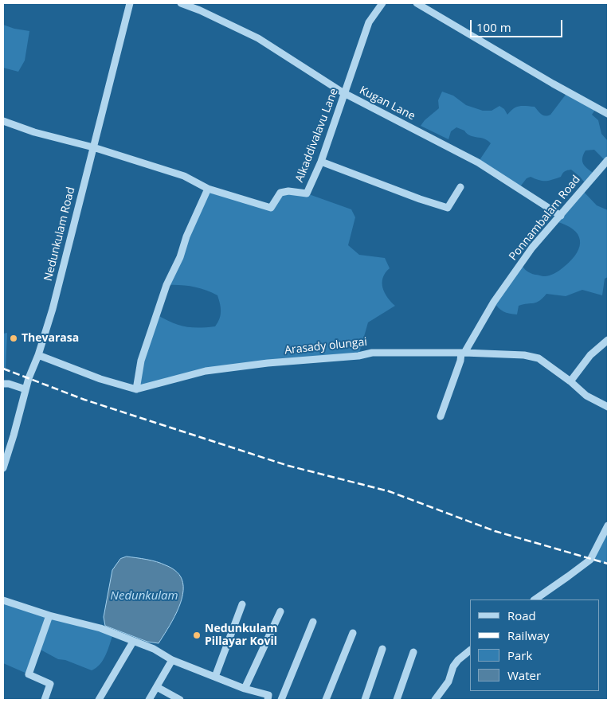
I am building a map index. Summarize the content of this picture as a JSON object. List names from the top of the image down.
{
  "streets": {
    "street": [
      "Kugan Lane",
      "Alkaddivalavu Lane",
      "Ponnambalam Road",
      "Nedunkulam Road",
      "Arasady olungai"
    ]
  },
  "crossings": [
    ["Kugan Lane", "Alkaddivalavu Lane"],
    ["Kugan Lane", "Ponnambalam Road"],
    ["Alkaddivalavu Lane", "Nedunkulam Road"],
    ["Ponnambalam Road", "Arasady olungai"]
  ],
  "water": ["Nedunkulam"],
  "places": ["Thevarasa", "Nedunkulam Pillayar Kovil"],
  "legend": [
    "Road",
    "Railway",
    "Park",
    "Water"
  ],
  "scale_bar": "100 m"
}
